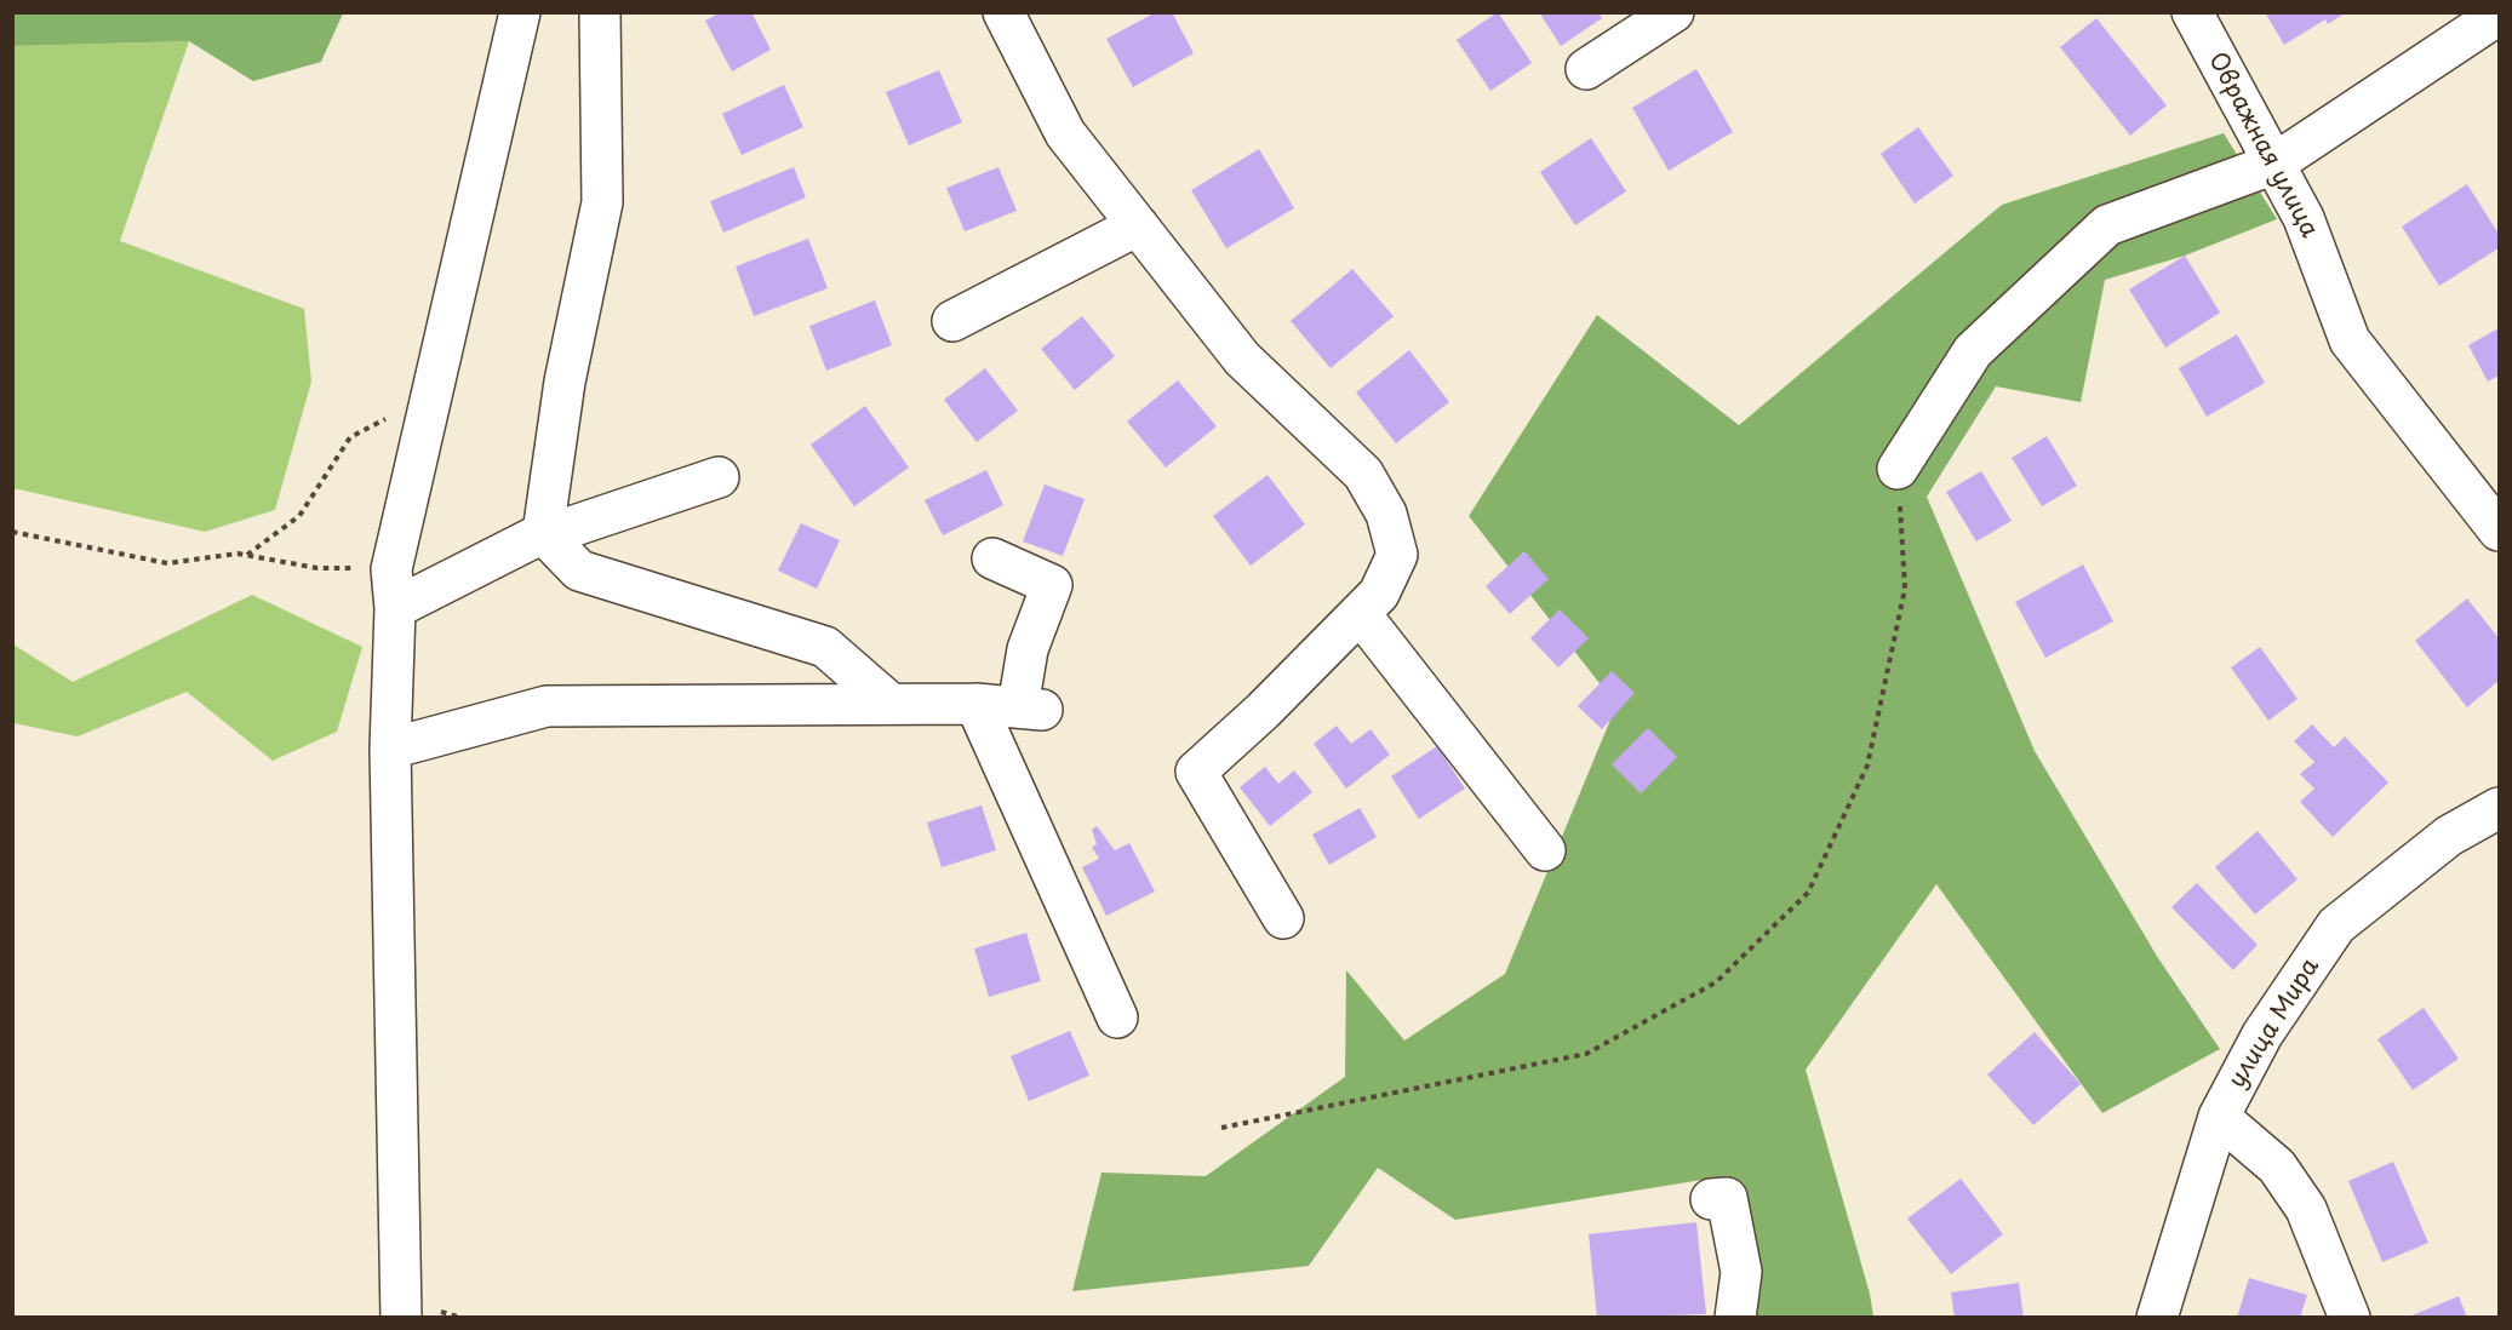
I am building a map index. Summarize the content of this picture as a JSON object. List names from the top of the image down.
{
  "streets": {
    "street": ["Овражная улица", "улица Мира"]
  }
}
